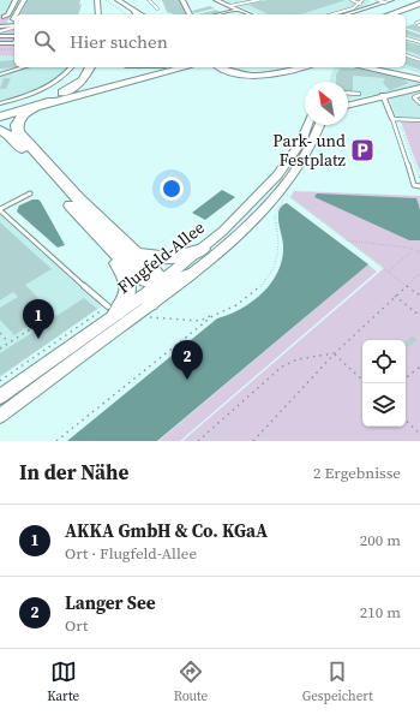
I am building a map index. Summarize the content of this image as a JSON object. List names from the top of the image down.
{
  "streets": {
    "main road": ["Flugfeld-Allee"]
  },
  "places": {
    "parking": ["Park- und Festplatz"]
  },
  "north": "top left",
  "page": {
    "search": "Hier suchen",
    "pins": ["1", "2"],
    "heading": ["In der Nähe", "2 Ergebnisse"],
    "list": [
      {
        "mark": "1",
        "name": "AKKA GmbH & Co. KGaA",
        "note": "Ort · Flugfeld-Allee",
        "value": "200 m"
      },
      {
        "mark": "2",
        "name": "Langer See",
        "note": "Ort",
        "value": "210 m"
      }
    ],
    "nav": ["Karte", "Route", "Gespeichert"]
  }
}
